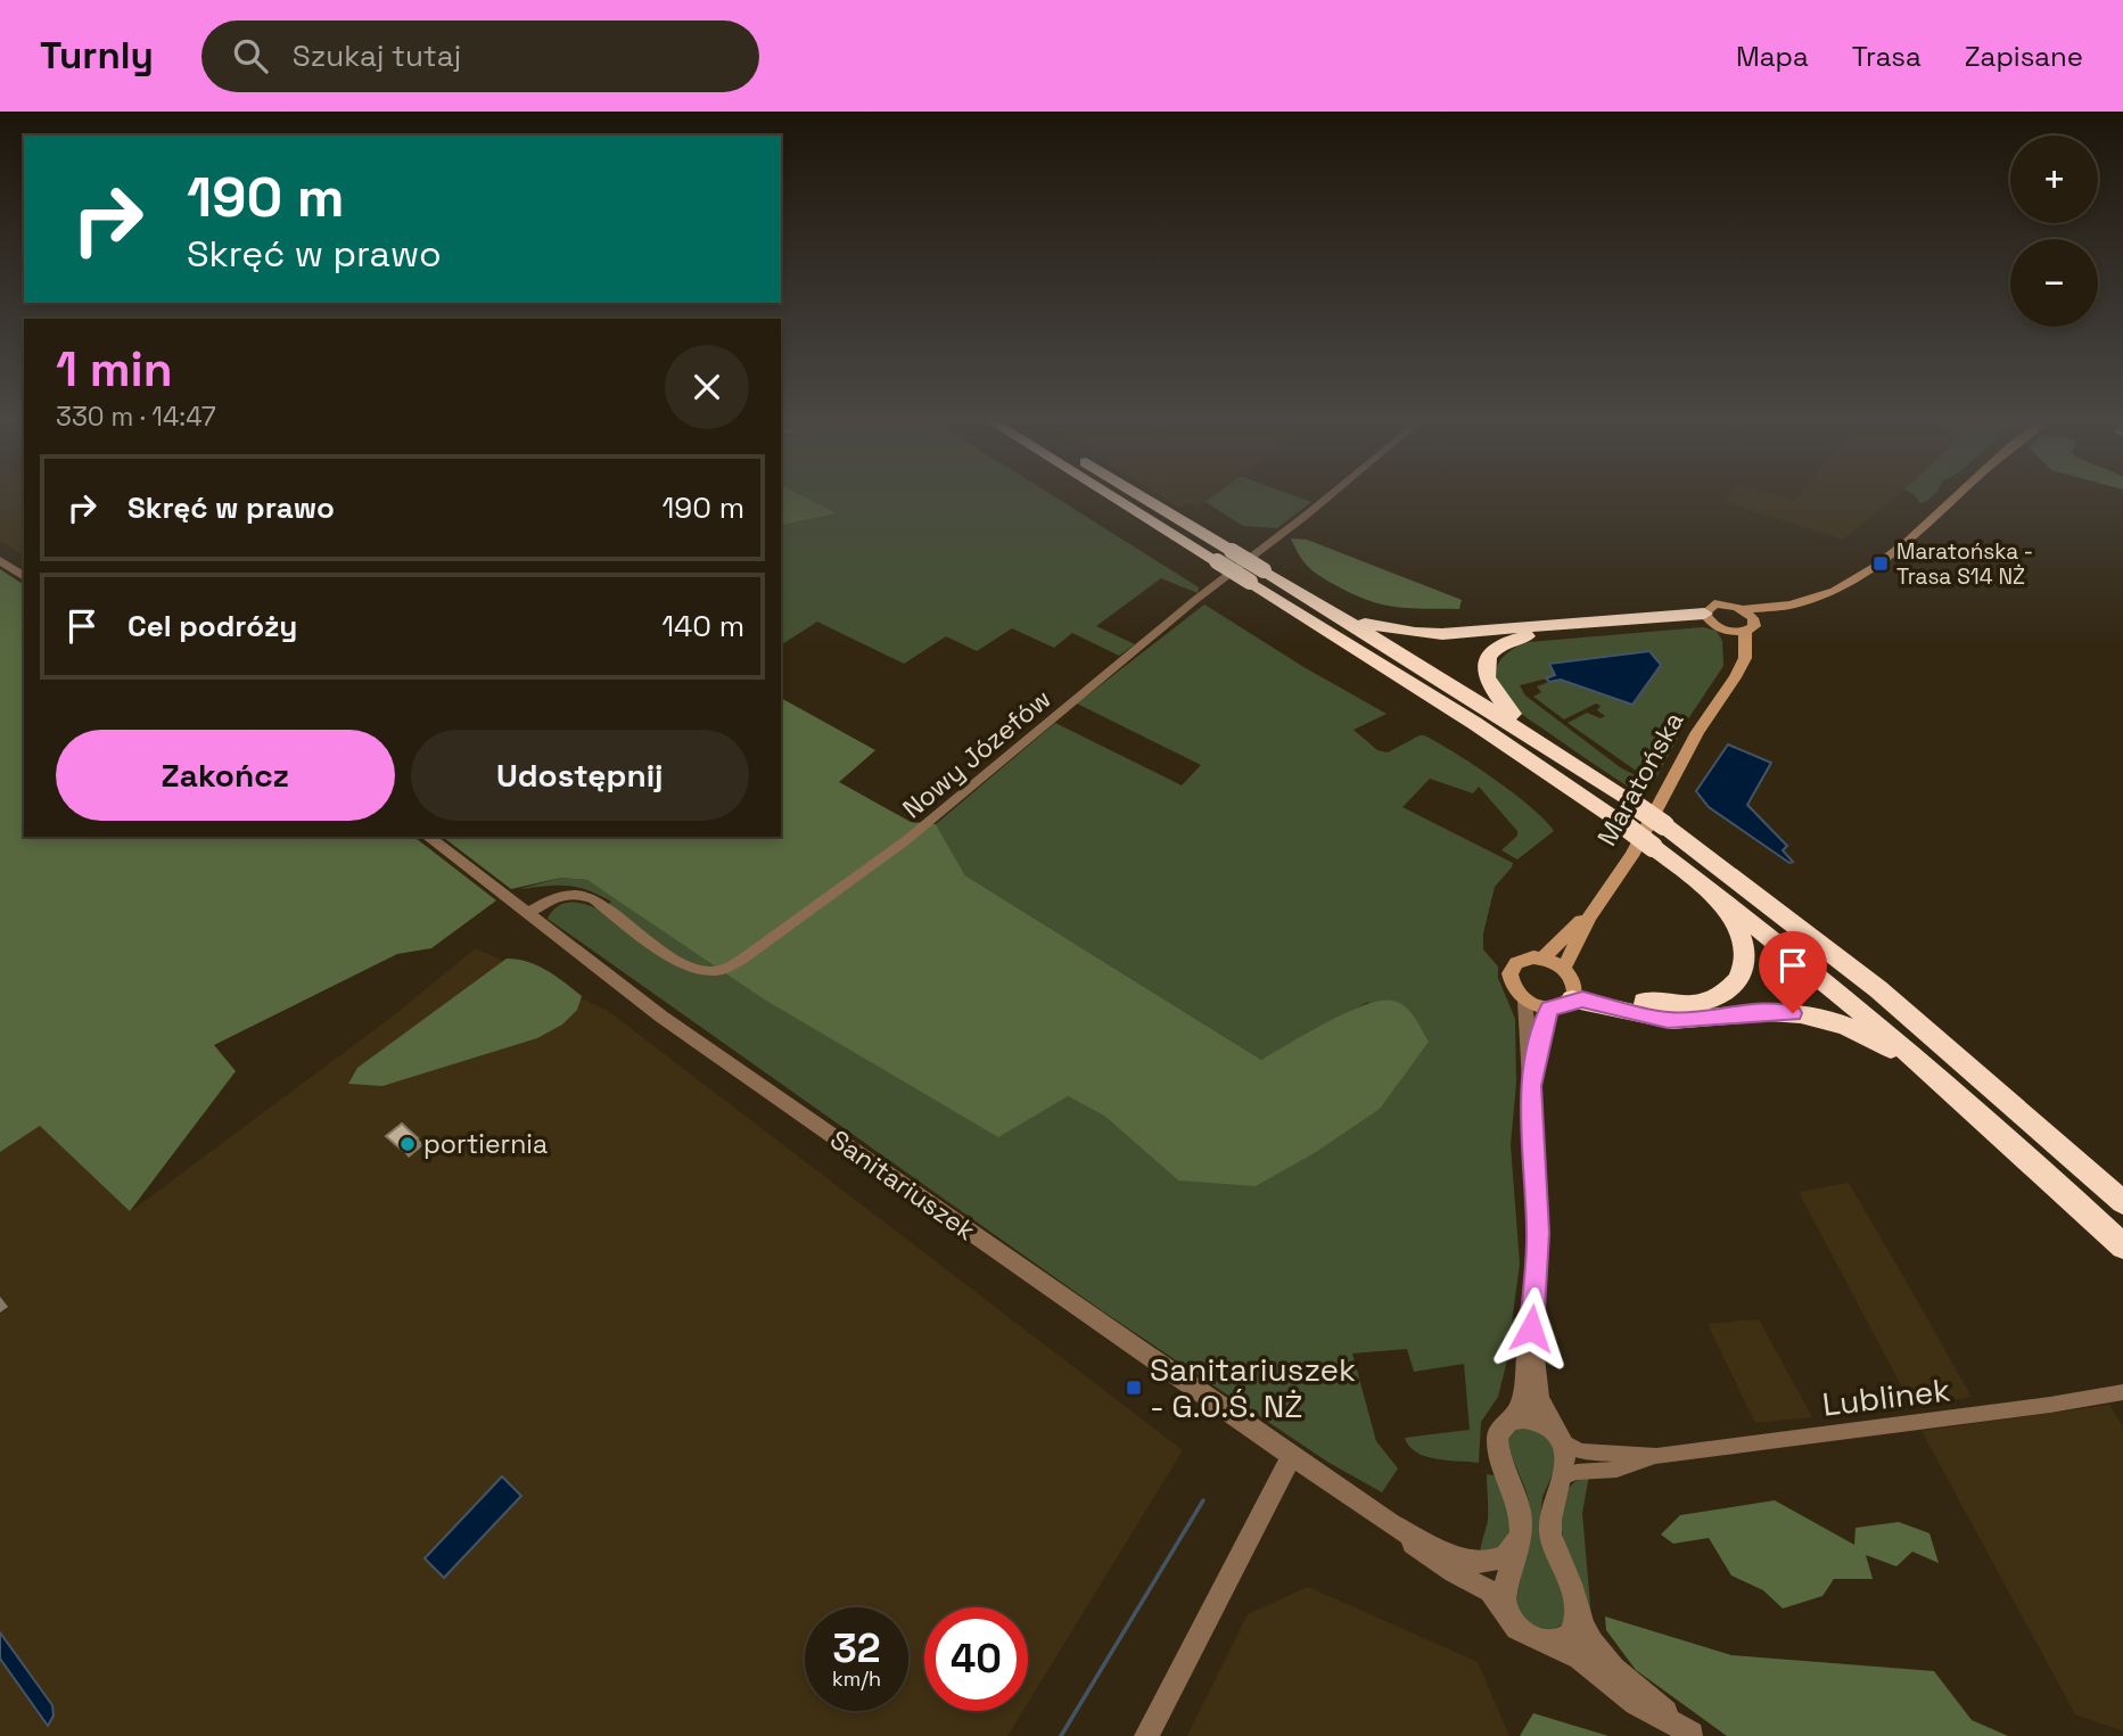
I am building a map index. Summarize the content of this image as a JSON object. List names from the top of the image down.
{
  "streets": {
    "main road": ["Maratońska"],
    "street": ["Nowy Józefów", "Sanitariuszek", "Lublinek"]
  },
  "crossings": [
    ["Nowy Józefów", "Sanitariuszek"]
  ],
  "places": {
    "transit": ["Maratońska - Trasa S14 NŻ", "Sanitariuszek - G.O.Ś. NŻ"],
    "other": ["portiernia"]
  },
  "page": {
    "header": "Turnly",
    "search": "Szukaj tutaj",
    "nav": ["Mapa", "Trasa", "Zapisane"],
    "map_buttons": ["+", "−"],
    "turn": ["190 m", "Skręć w prawo"],
    "heading": ["1 min", "330 m · 14:47"],
    "list": [
      {
        "name": "Skręć w prawo",
        "value": "190 m"
      },
      {
        "name": "Cel podróży",
        "value": "140 m"
      }
    ],
    "buttons": ["Zakończ", "Udostępnij"],
    "speed": "32 km/h",
    "limit": "40"
  }
}
